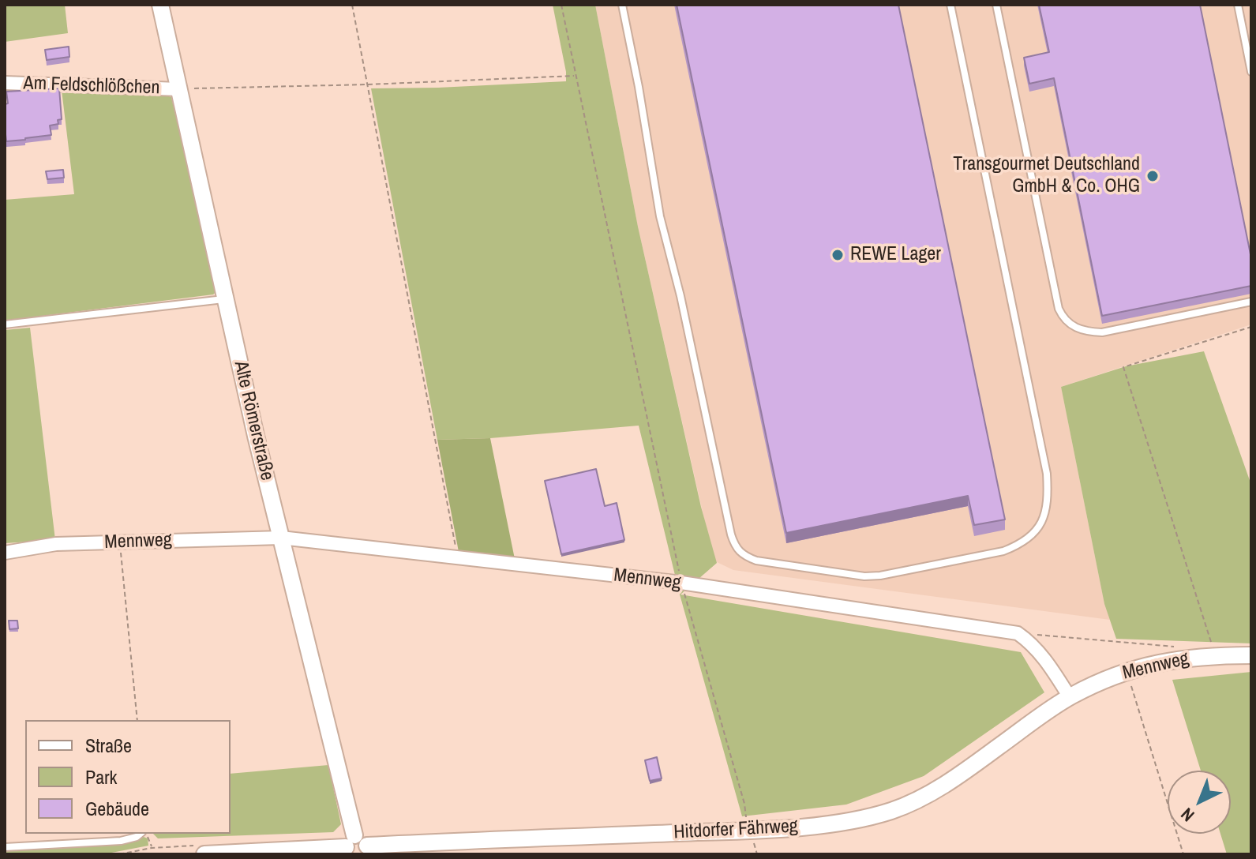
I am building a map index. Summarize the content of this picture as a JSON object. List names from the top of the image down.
{
  "streets": {
    "street": [
      "Am Feldschlößchen",
      "Alte Römerstraße",
      "Mennweg",
      "Hitdorfer Fährweg"
    ]
  },
  "crossings": [
    ["Am Feldschlößchen", "Alte Römerstraße"],
    ["Alte Römerstraße", "Mennweg"],
    ["Alte Römerstraße", "Hitdorfer Fährweg"],
    ["Mennweg", "Hitdorfer Fährweg"]
  ],
  "places": ["Transgourmet Deutschland GmbH & Co. OHG", "REWE Lager"],
  "legend": ["Straße", "Park", "Gebäude"],
  "north": "bottom left"
}
